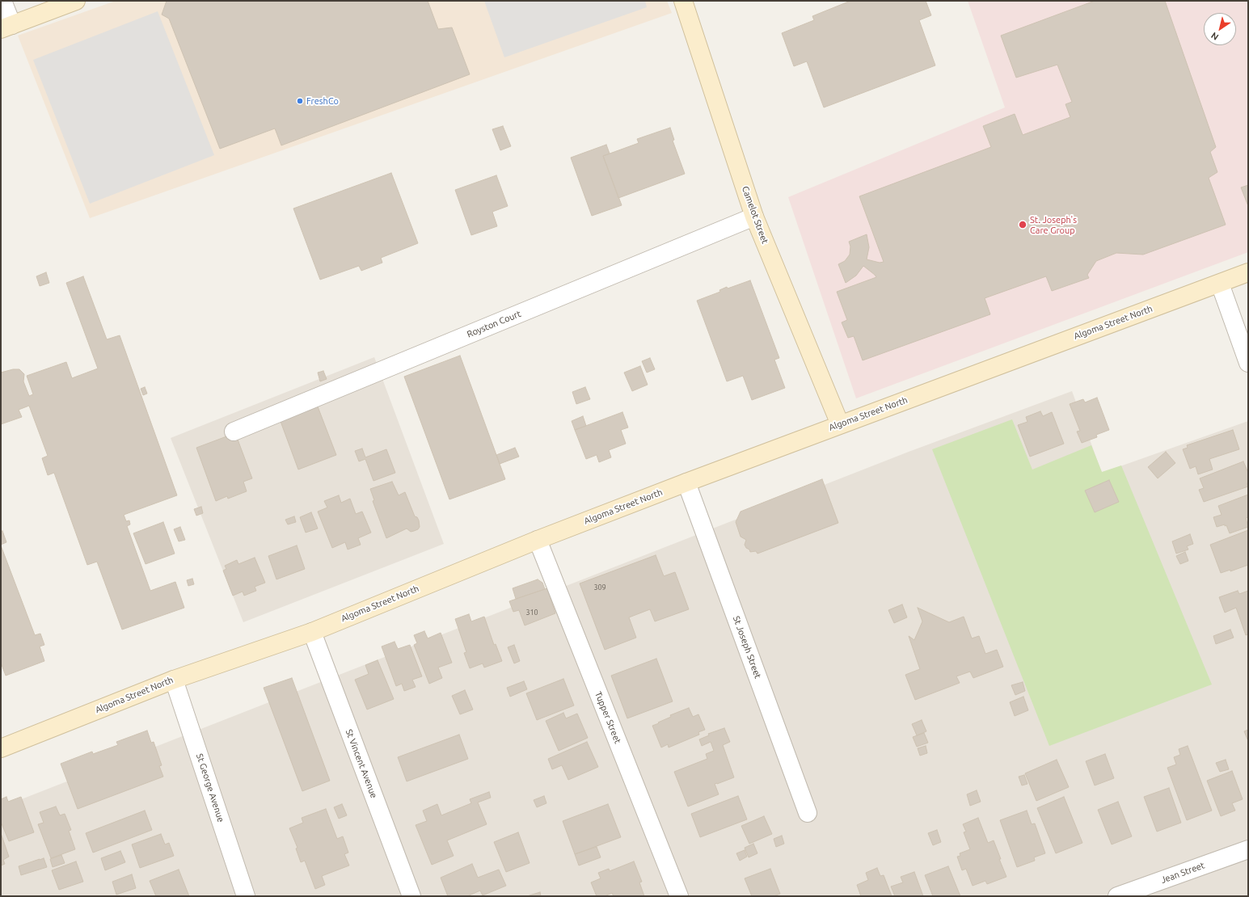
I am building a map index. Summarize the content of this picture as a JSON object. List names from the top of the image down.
{
  "streets": {
    "street": [
      "Camelot Street",
      "Algoma Street North",
      "Royston Court",
      "St Joseph Street",
      "Tupper Street",
      "St Vincent Avenue",
      "St George Avenue",
      "Jean Street"
    ]
  },
  "crossings": [
    ["Camelot Street", "Algoma Street North"],
    ["Camelot Street", "Royston Court"],
    ["Algoma Street North", "St Joseph Street"],
    ["Algoma Street North", "Tupper Street"],
    ["Algoma Street North", "St Vincent Avenue"],
    ["Algoma Street North", "St George Avenue"]
  ],
  "places": ["FreshCo", "St. Joseph's Care Group"],
  "house_numbers": ["309", "310"],
  "north": "bottom left"
}
